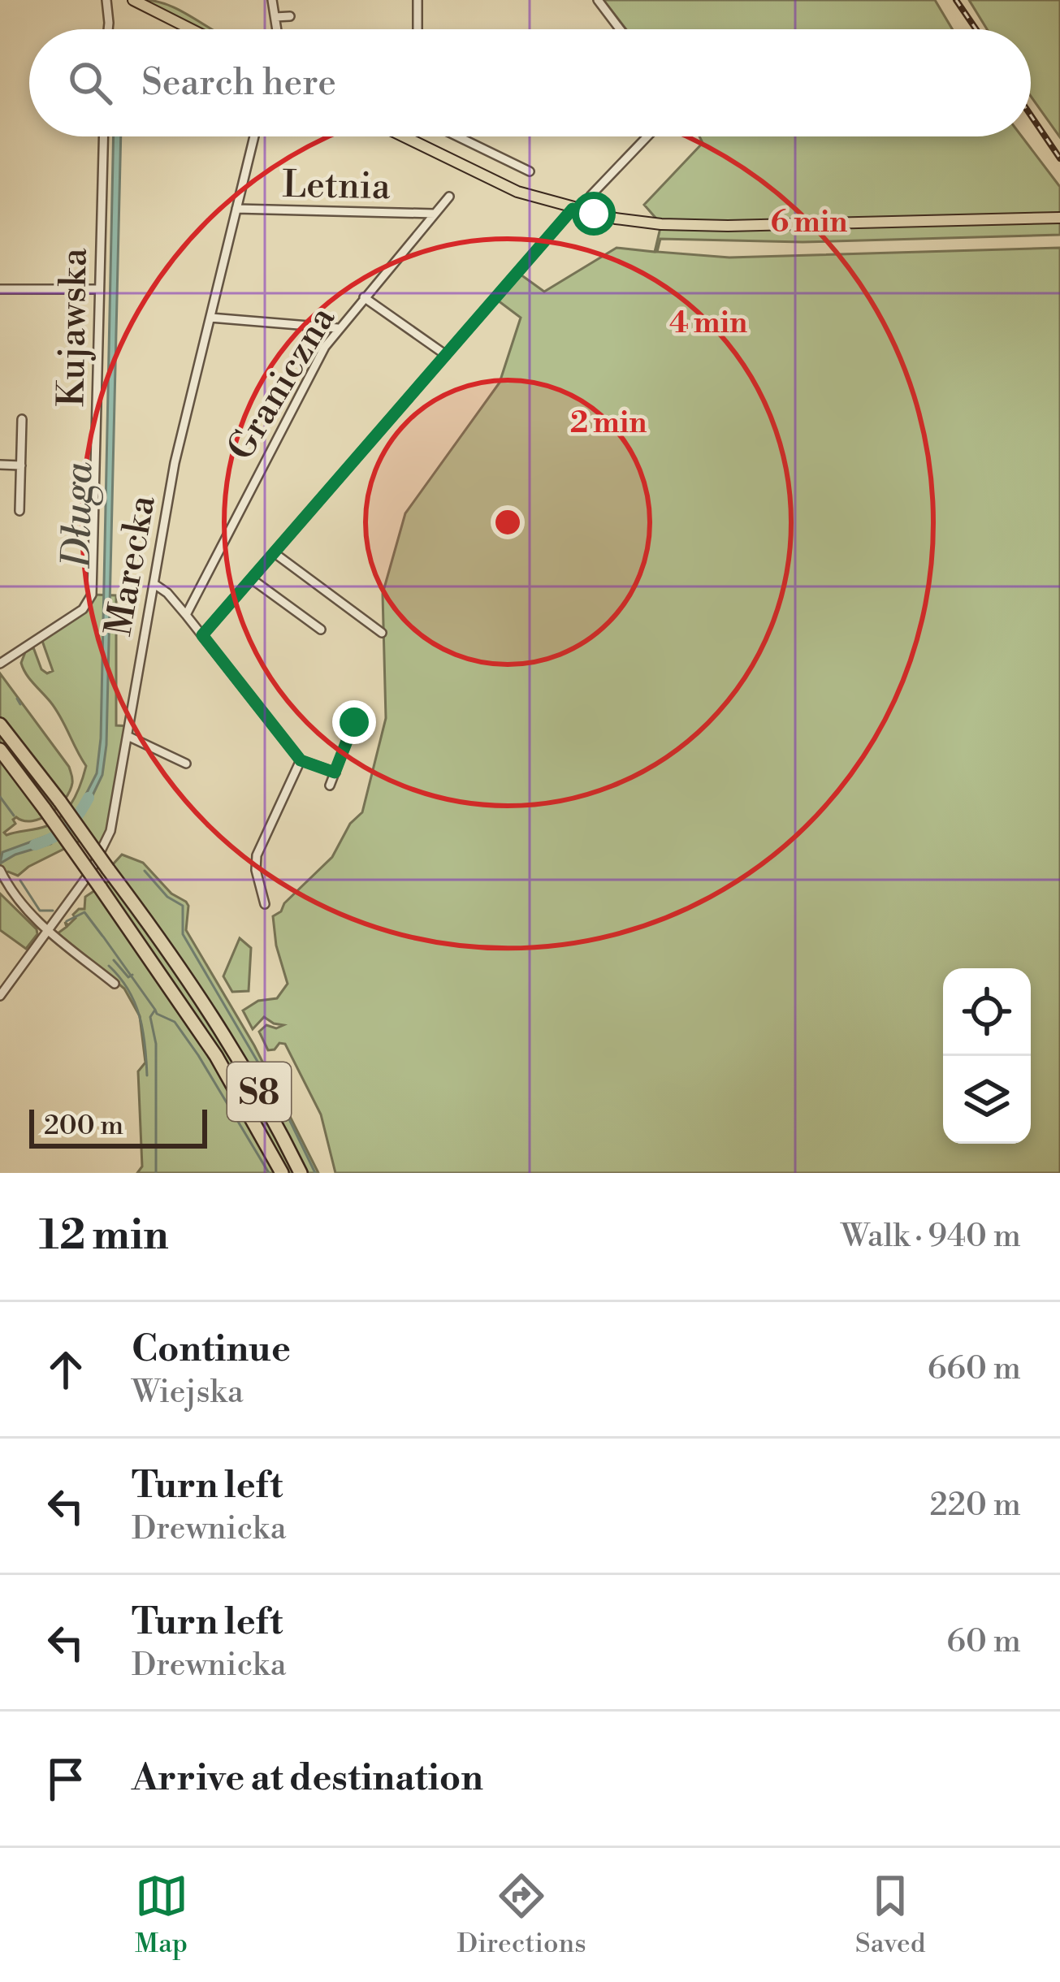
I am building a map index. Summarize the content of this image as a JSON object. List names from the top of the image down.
{
  "streets": {
    "highway": ["S8"],
    "street": [
      "Letnia",
      "Kujawska",
      "Graniczna",
      "Marecka"
    ]
  },
  "crossings": [
    ["Letnia", "Graniczna"],
    ["Letnia", "Marecka"]
  ],
  "water": ["Długa"],
  "scale_bar": "200 m",
  "page": {
    "search": "Search here",
    "scale": "200 m",
    "heading": ["12 min", "Walk · 940 m"],
    "list": [
      ["Continue", "Wiejska", "660 m"],
      ["Turn left", "Drewnicka", "220 m"],
      ["Turn left", "Drewnicka", "60 m"],
      "Arrive at destination"
    ],
    "nav": ["Map", "Directions", "Saved"]
  },
  "rings": ["6 min", "4 min", "2 min"]
}
